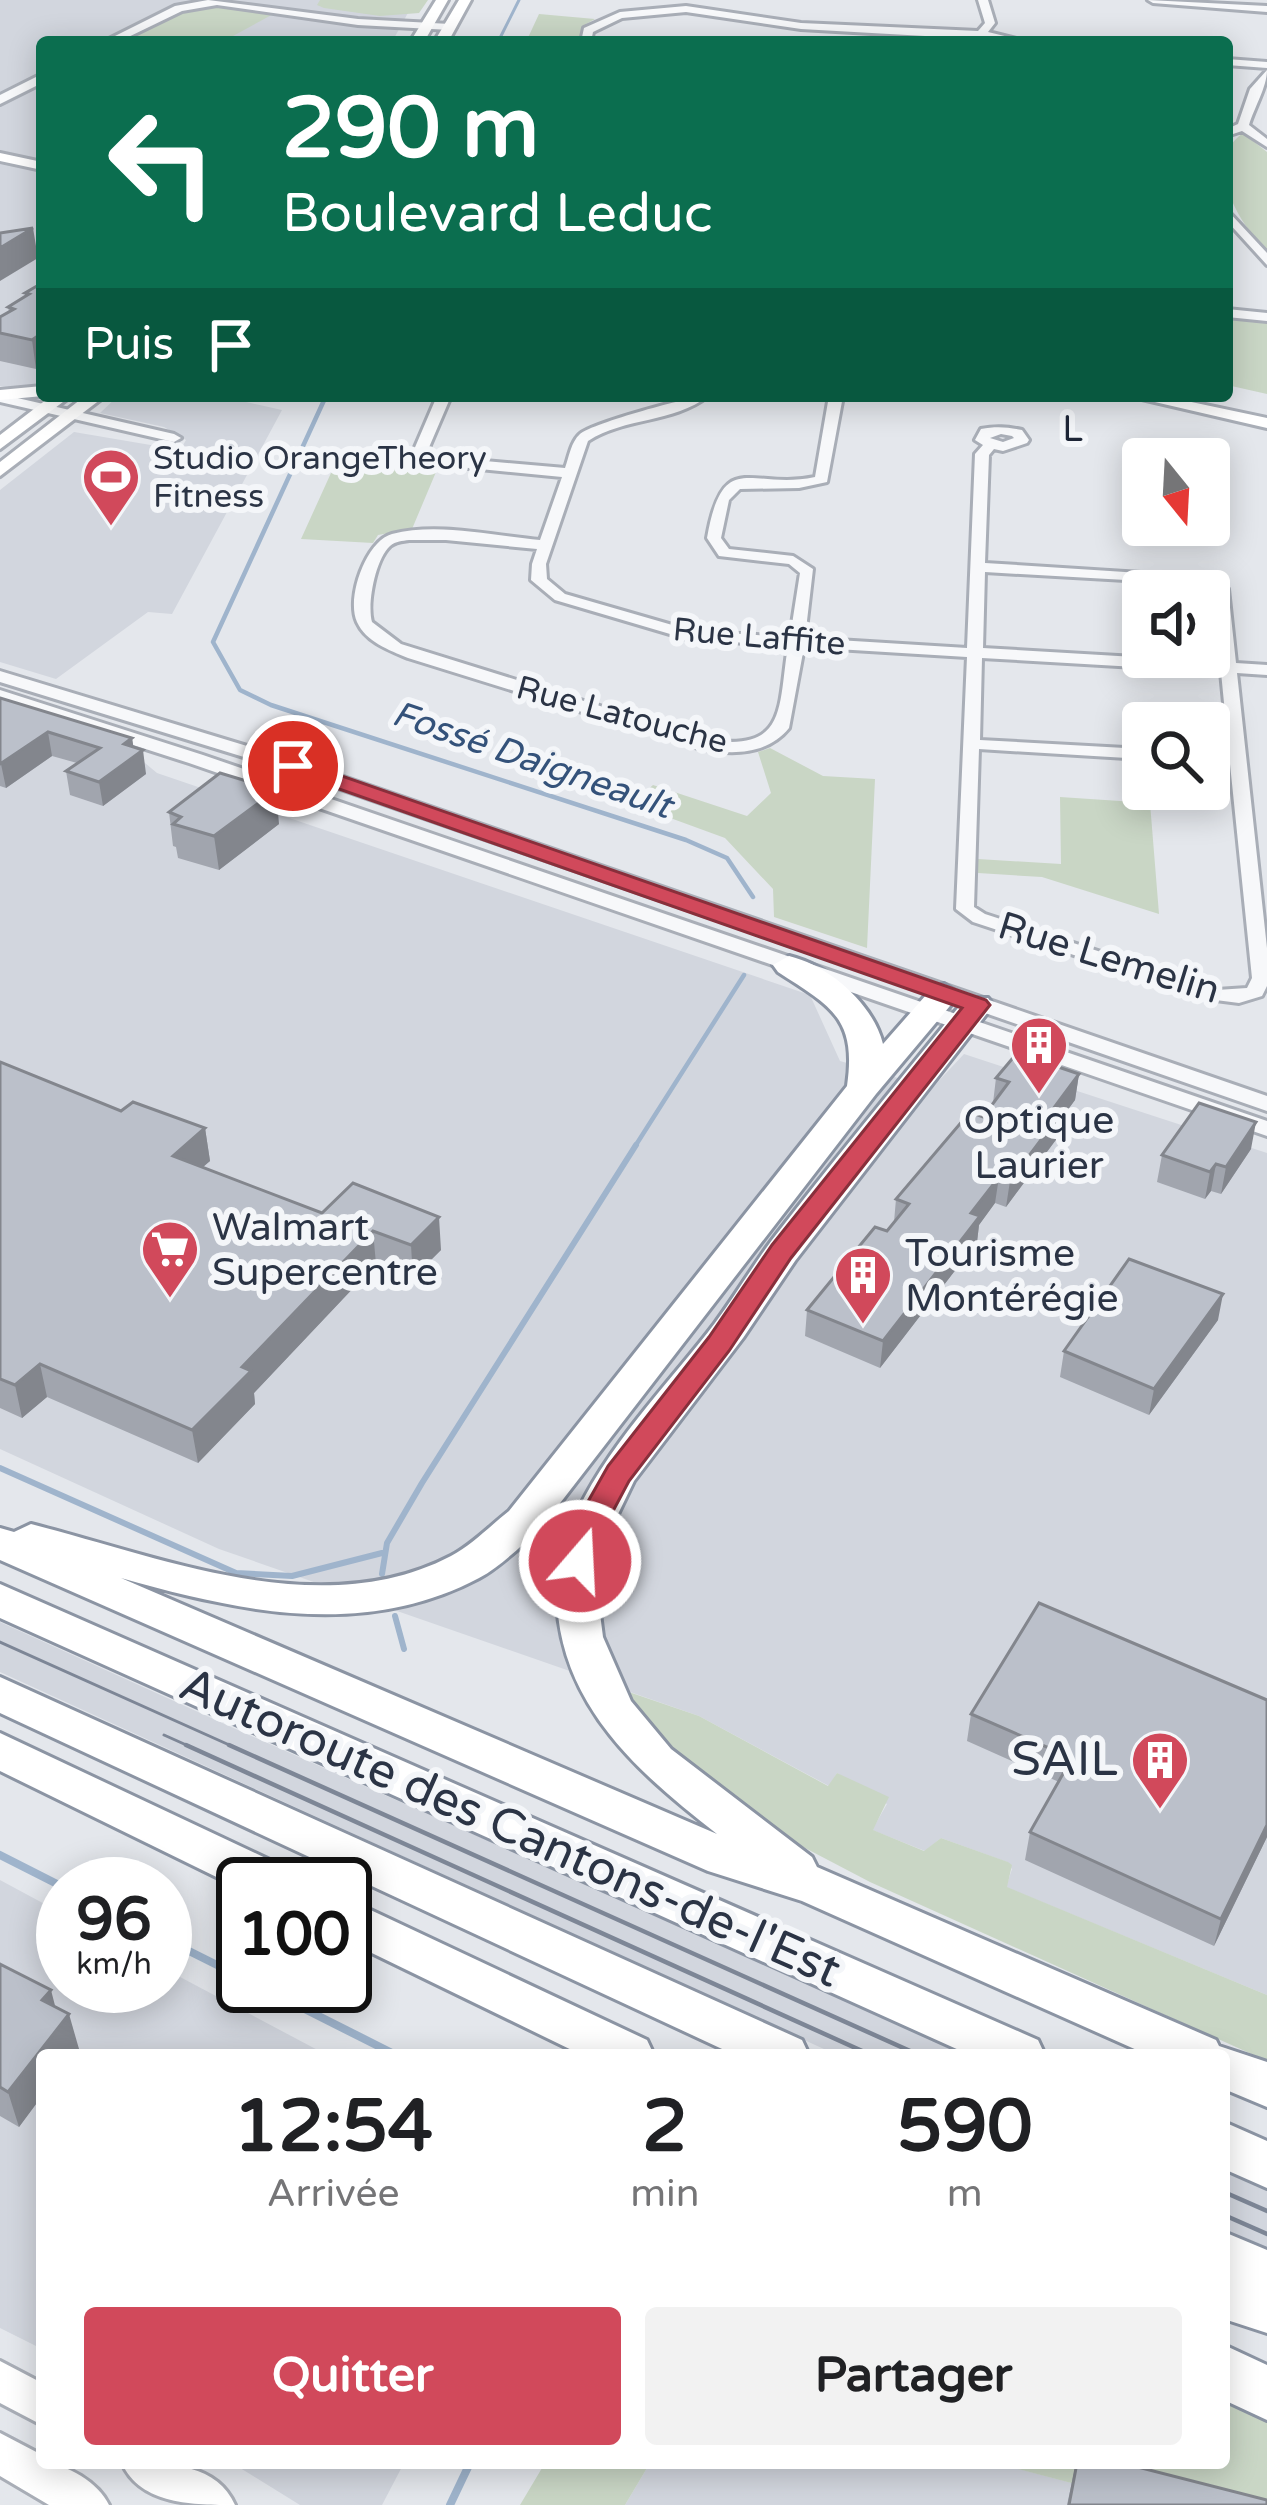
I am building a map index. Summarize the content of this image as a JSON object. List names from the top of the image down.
{
  "streets": {
    "highway": ["Autoroute des Cantons-de-l'Est"],
    "street": ["Rue Laffite", "Rue Latouche", "Rue Lemelin"]
  },
  "crossings": [
    ["Rue Laffite", "Rue Latouche"],
    ["Rue Laffite", "Rue Lemelin"]
  ],
  "districts": ["L"],
  "water": ["Fossé Daigneault"],
  "places": {
    "sports": ["Studio OrangeTheory Fitness"],
    "building": ["Optique Laurier", "Tourisme Montérégie", "SAIL"],
    "supermarket": ["Walmart Supercentre"]
  },
  "north": "bottom",
  "page": {
    "turn": ["290 m", "Boulevard Leduc"],
    "then": "Puis",
    "speed": "96 km/h",
    "limit": "100",
    "eta": [
      "12:54",
      "Arrivée",
      "2",
      "min",
      "590",
      "m"
    ],
    "buttons": ["Quitter", "Partager"]
  }
}
